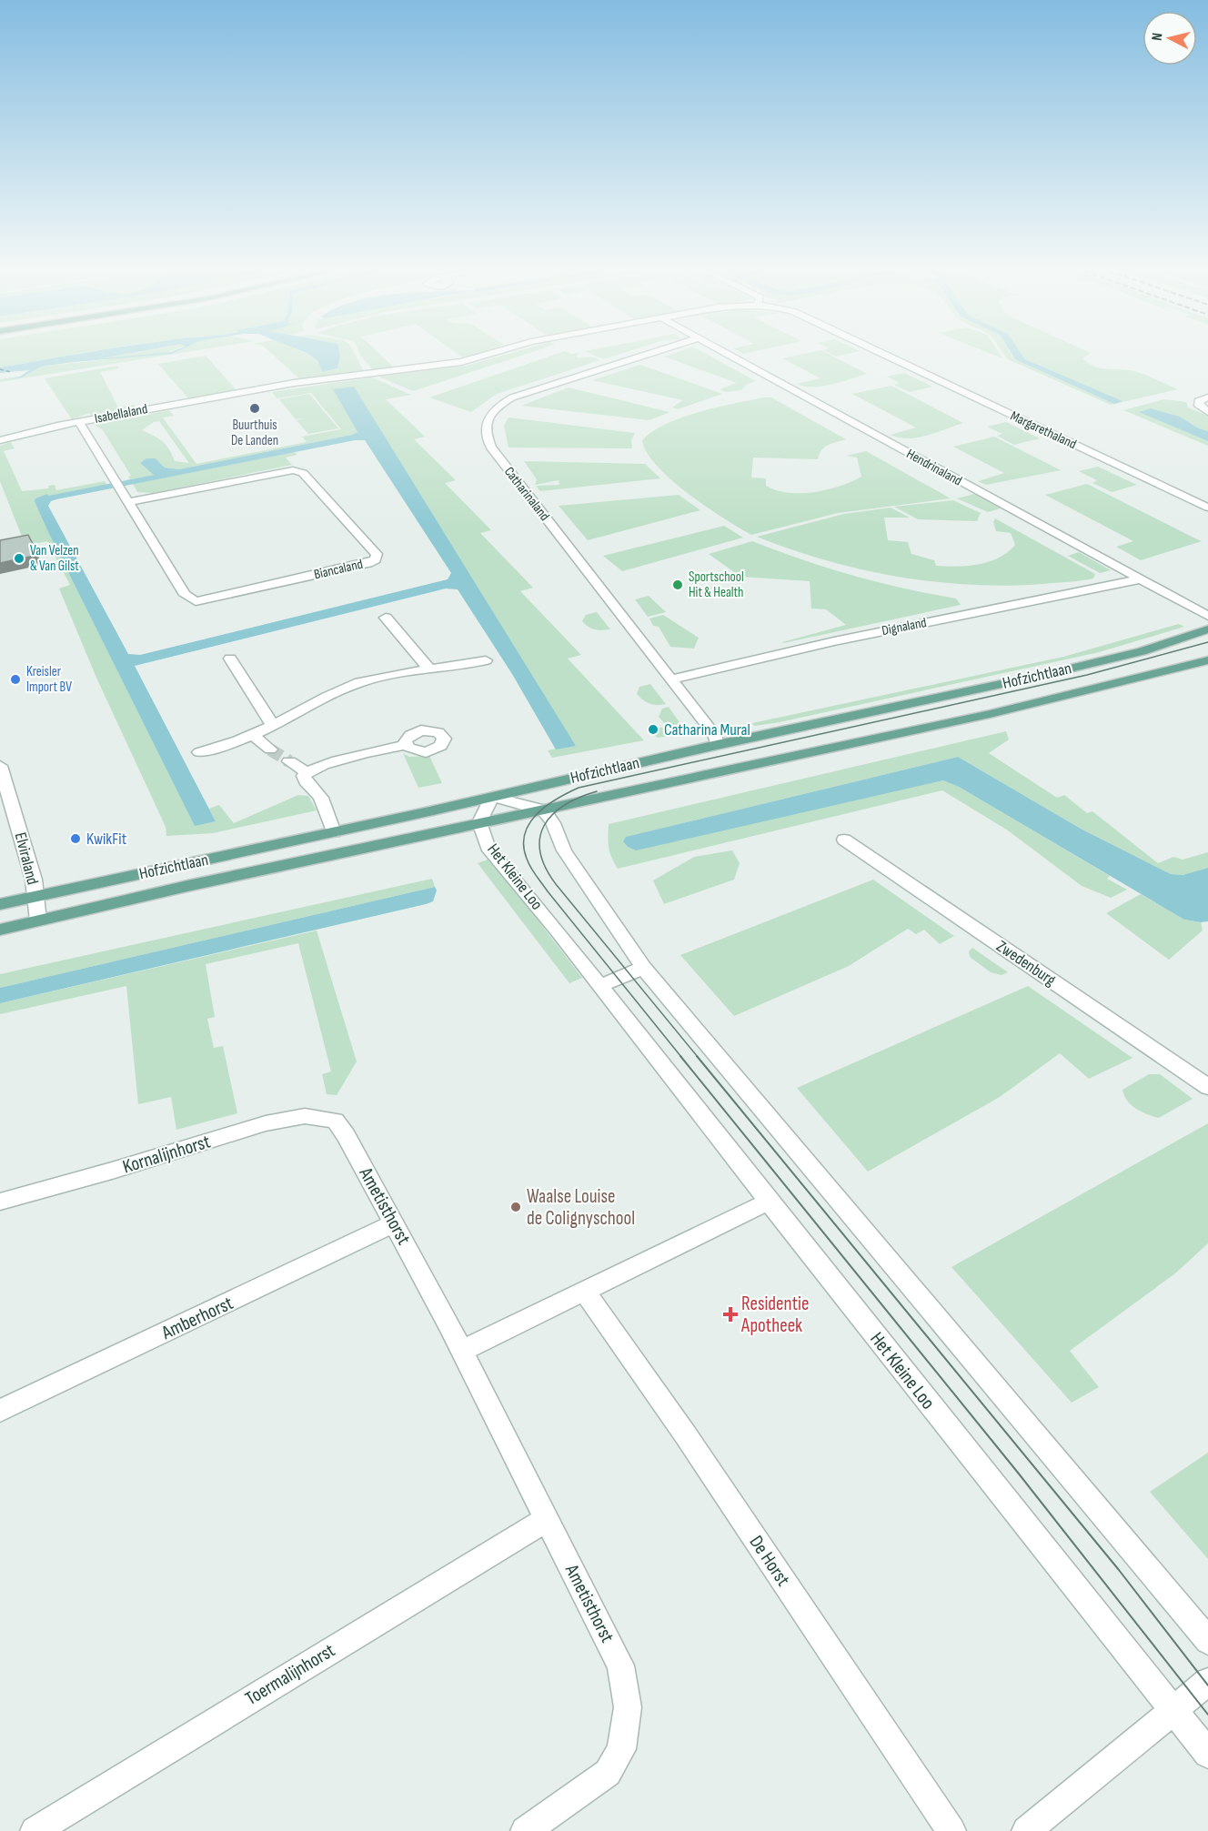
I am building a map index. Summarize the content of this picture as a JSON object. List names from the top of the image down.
{
  "streets": {
    "main road": ["Hofzichtlaan"],
    "street": [
      "Isabellaland",
      "Margarethaland",
      "Hendrinaland",
      "Catharinaland",
      "Biancaland",
      "Dignaland",
      "Elviraland",
      "Het Kleine Loo",
      "Zwedenburg",
      "Kornalijnhorst",
      "Ametisthorst",
      "Amberhorst",
      "De Horst",
      "Toermalijnhorst"
    ]
  },
  "crossings": [
    ["Isabellaland", "Biancaland"],
    ["Hendrinaland", "Dignaland"],
    ["Catharinaland", "Dignaland"],
    ["Catharinaland", "Hofzichtlaan"],
    ["Hofzichtlaan", "Elviraland"],
    ["Hofzichtlaan", "Het Kleine Loo"],
    ["Kornalijnhorst", "Ametisthorst"],
    ["Ametisthorst", "Amberhorst"],
    ["Ametisthorst", "Toermalijnhorst"]
  ],
  "places": {
    "other": [
      "Buurthuis De Landen",
      "Van Velzen & Van Gilst",
      "Sportschool Hit & Health",
      "Kreisler Import BV",
      "Catharina Mural",
      "KwikFit",
      "Waalse Louise de Colignyschool"
    ],
    "health": ["Residentie Apotheek"]
  },
  "north": "left"
}
